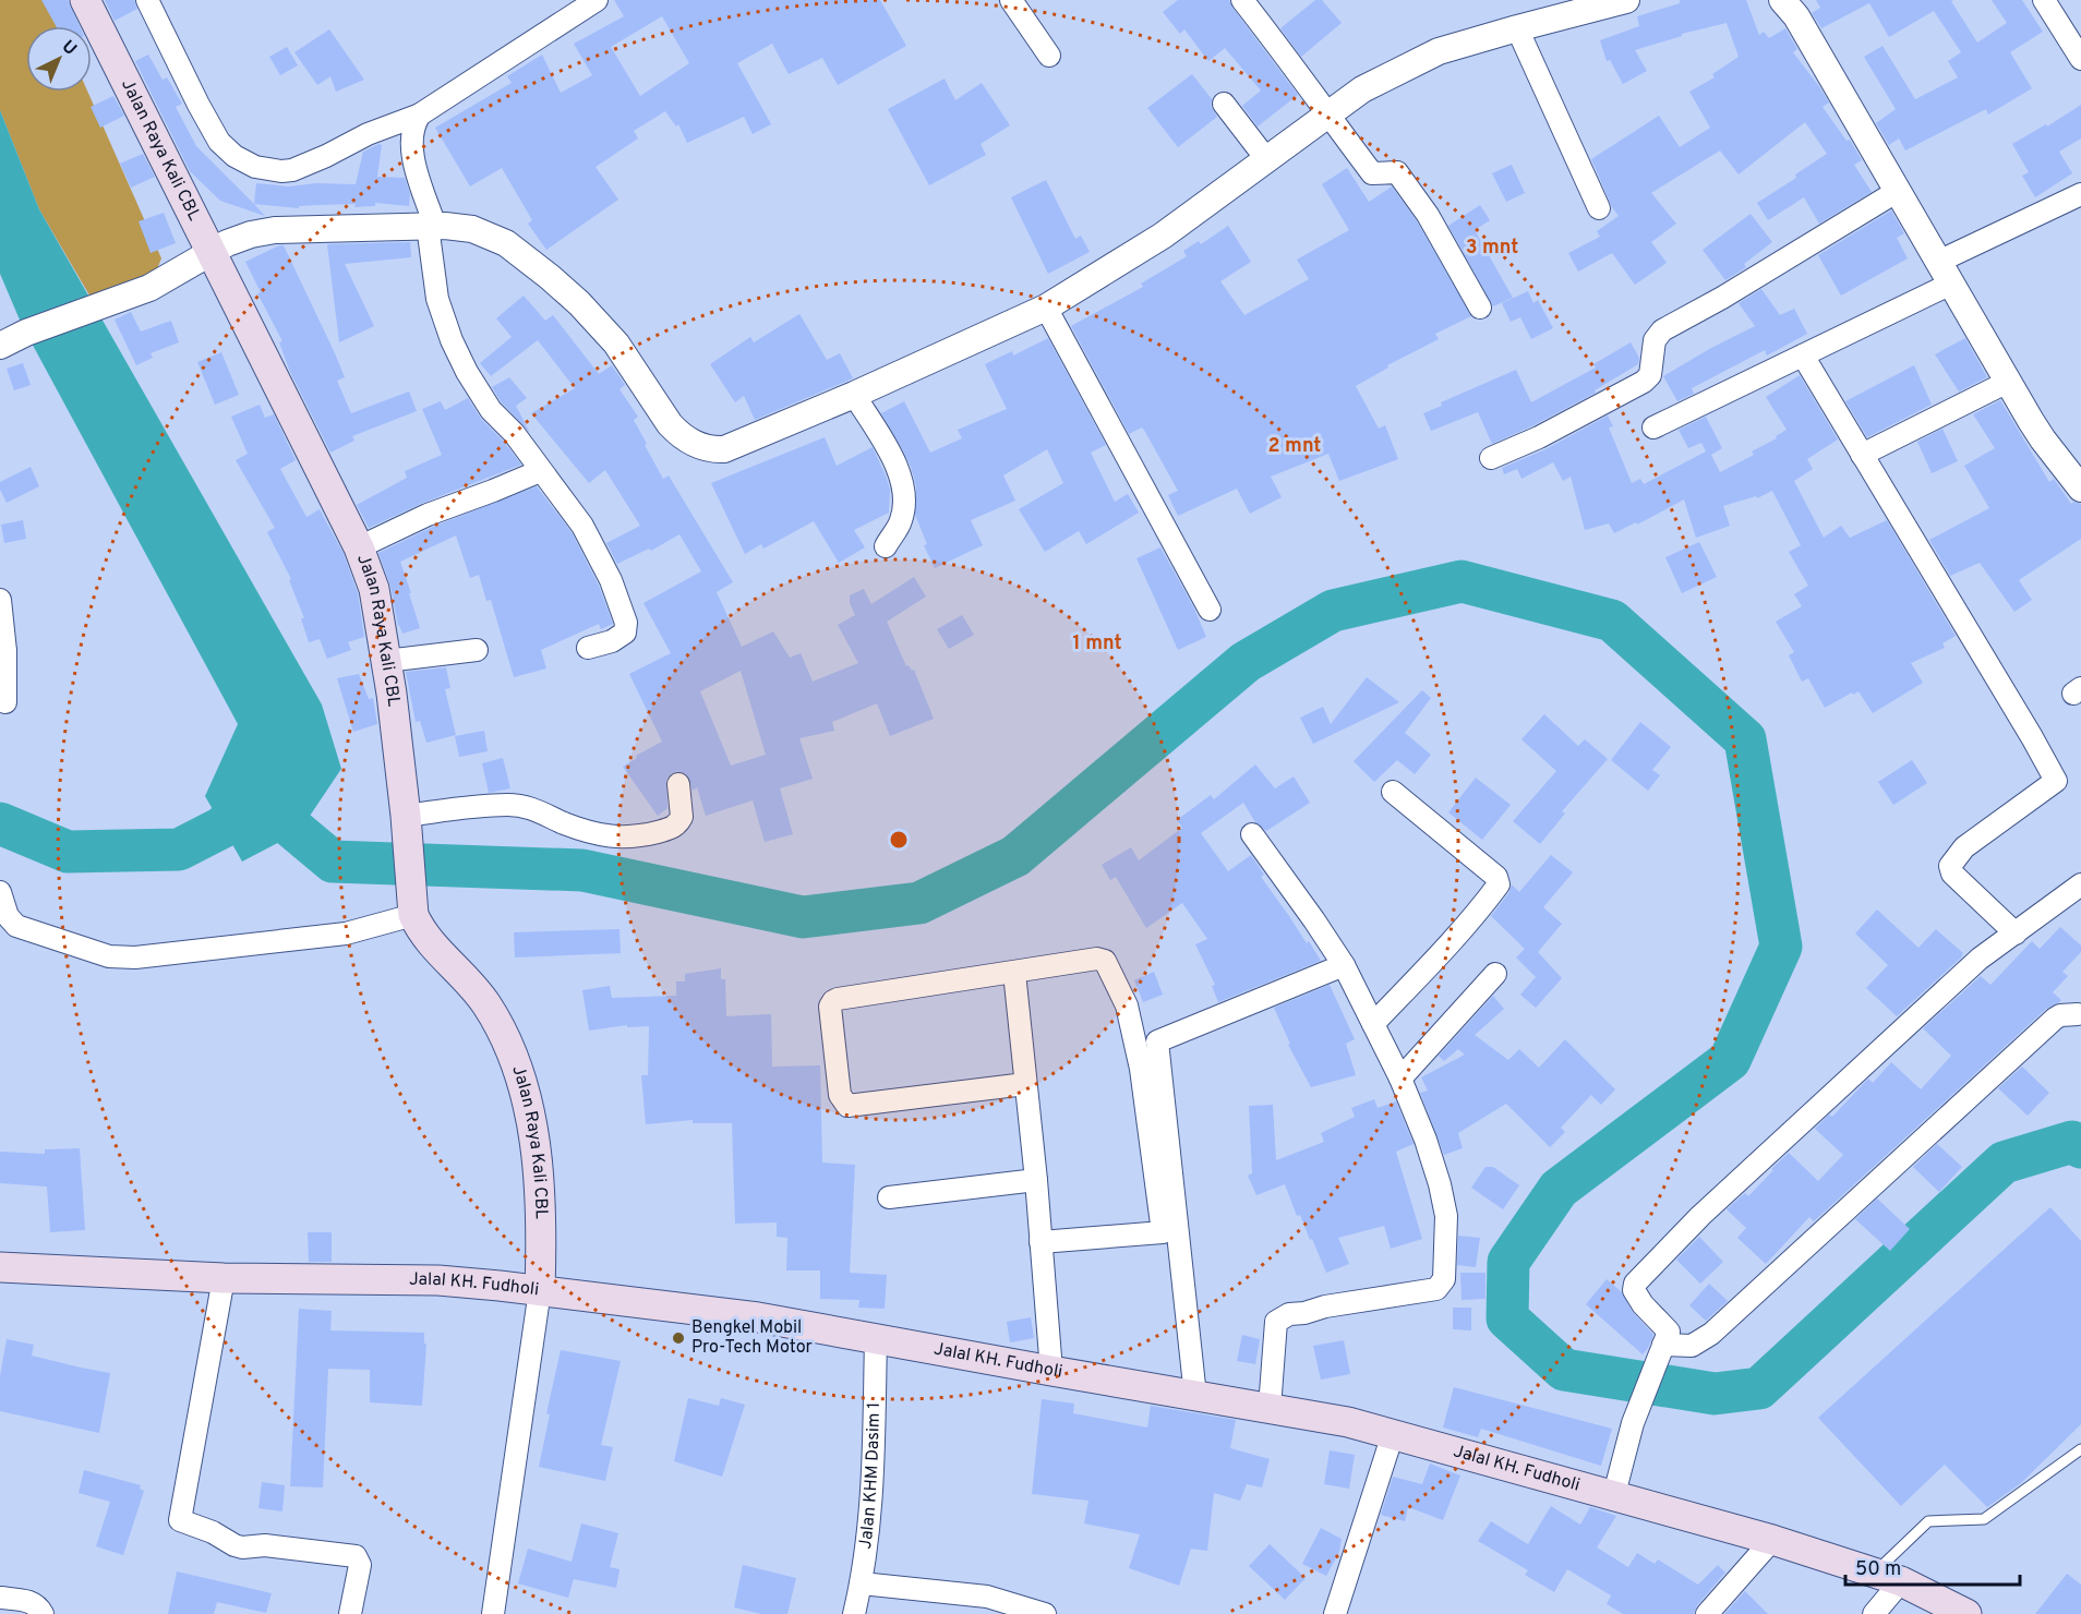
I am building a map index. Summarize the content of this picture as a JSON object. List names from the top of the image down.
{
  "streets": {
    "main road": ["Jalan Raya Kali CBL", "Jalal KH. Fudholi"],
    "street": ["Jalan KHM Dasim 1"]
  },
  "crossings": [
    ["Jalan Raya Kali CBL", "Jalal KH. Fudholi"],
    ["Jalal KH. Fudholi", "Jalan KHM Dasim 1"]
  ],
  "places": ["Bengkel Mobil Pro-Tech Motor"],
  "scale_bar": "50 m",
  "north": "top right",
  "rings": ["3 mnt", "2 mnt", "1 mnt"]
}
